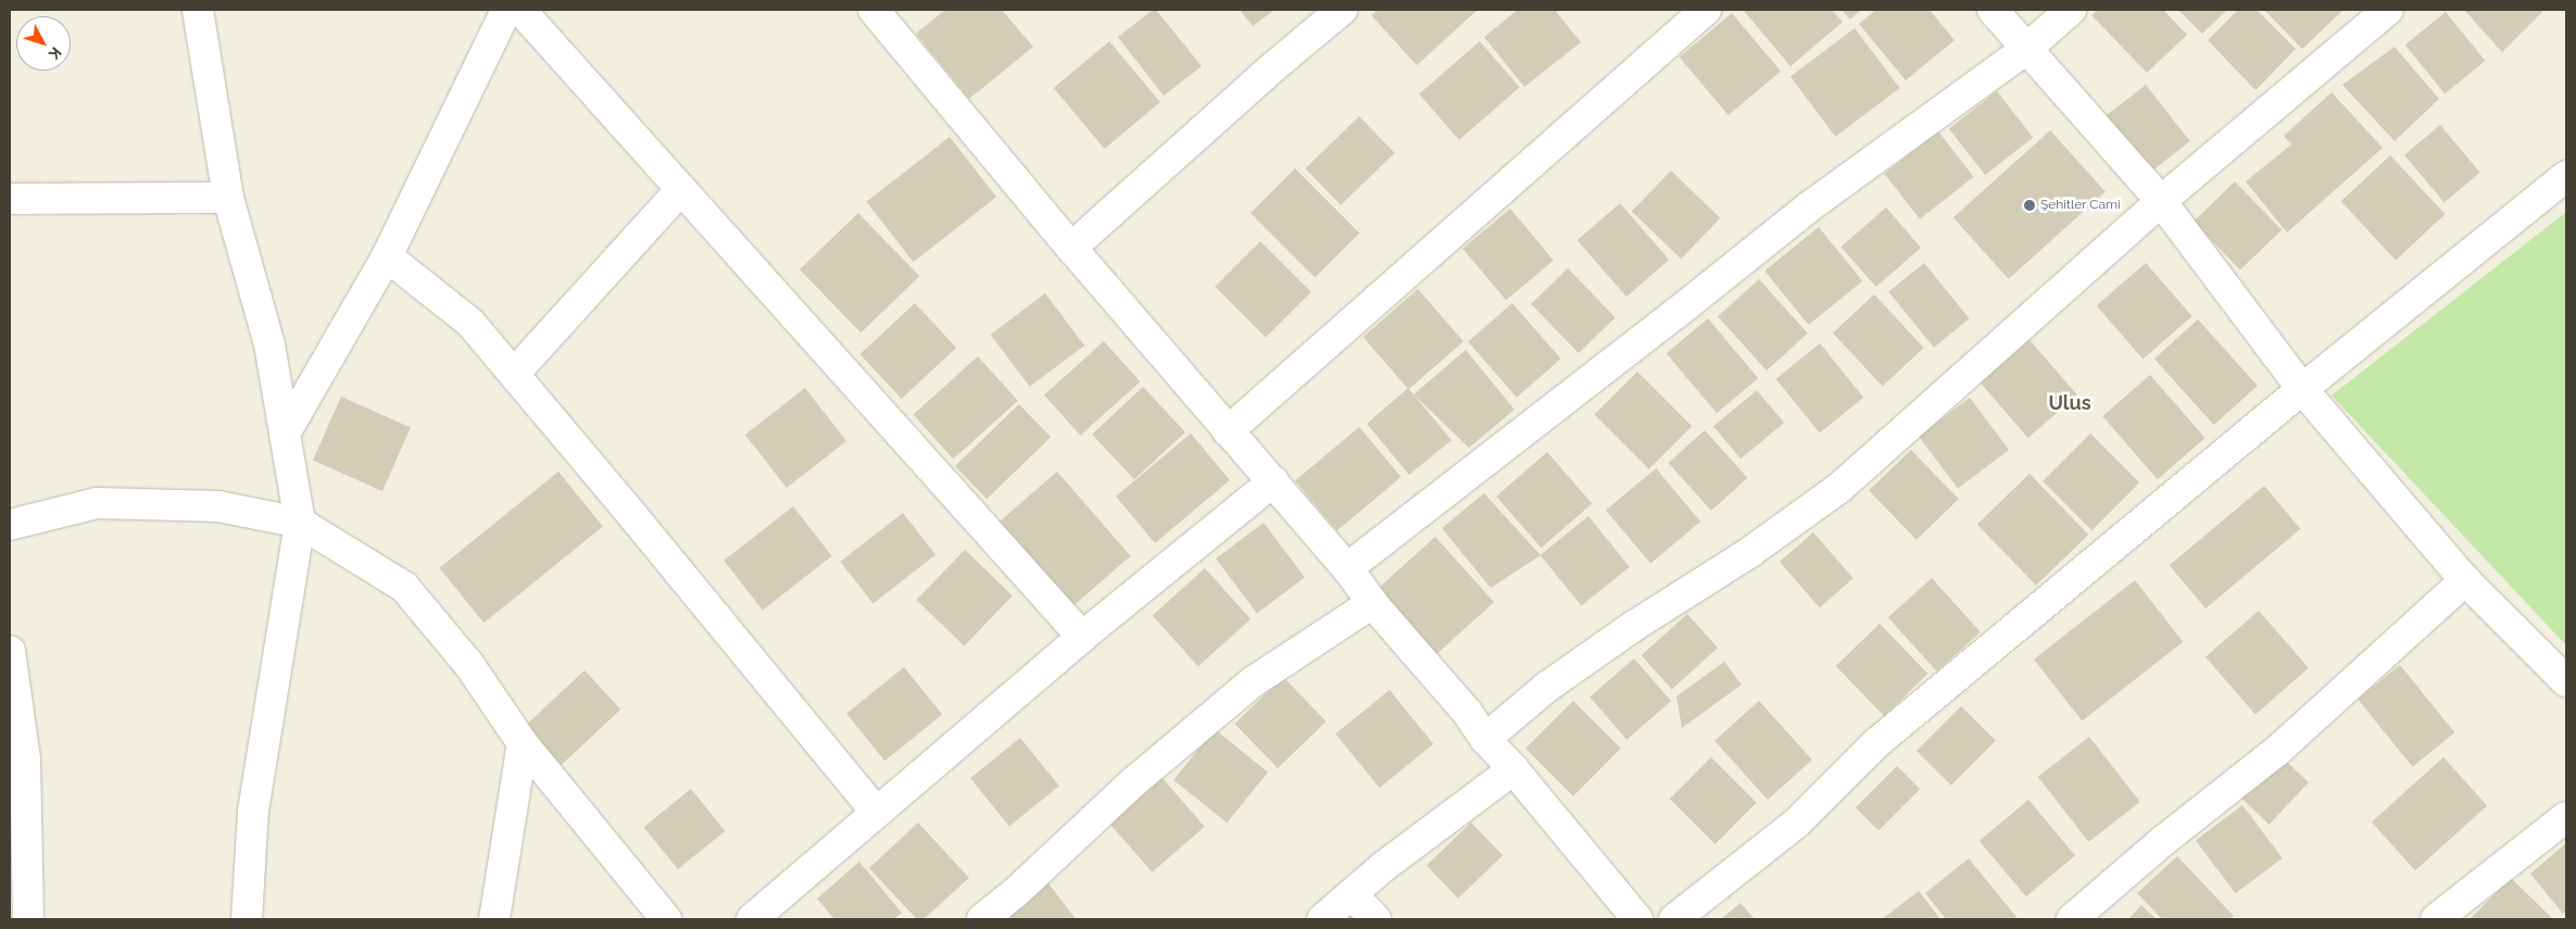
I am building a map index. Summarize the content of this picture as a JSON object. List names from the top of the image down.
{
  "districts": ["Ulus"],
  "places": ["Şehitler Cami"],
  "north": "bottom right"
}
